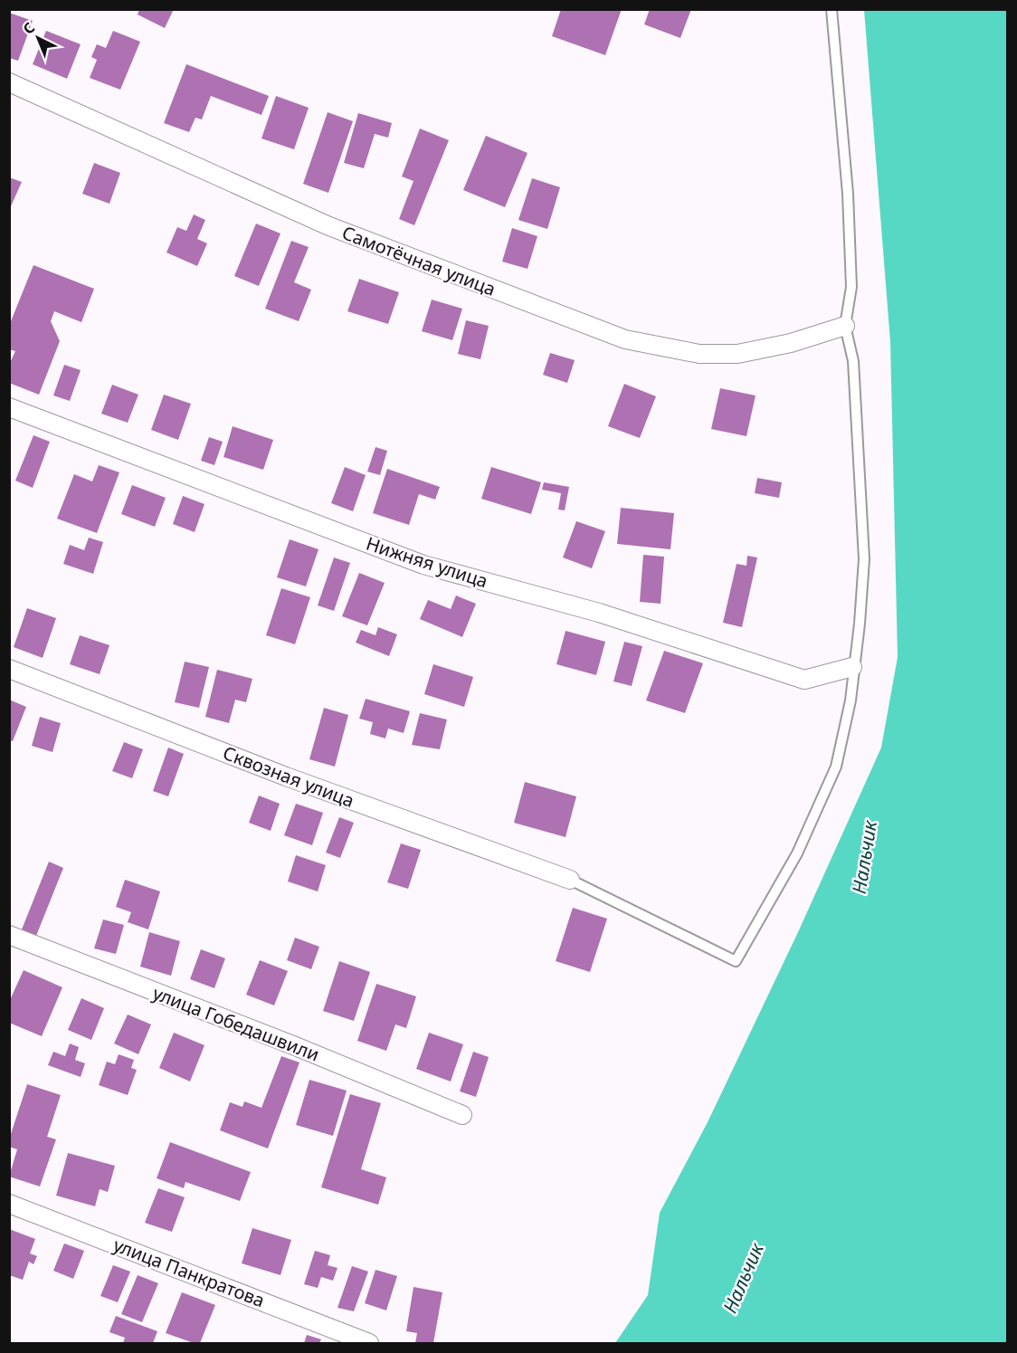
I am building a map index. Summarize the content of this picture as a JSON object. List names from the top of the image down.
{
  "streets": {
    "street": [
      "Самотёчная улица",
      "Нижняя улица",
      "Сквозная улица",
      "улица Гобедашвили",
      "улица Панкратова"
    ]
  },
  "water": ["Нальчик"],
  "north": "top left"
}
